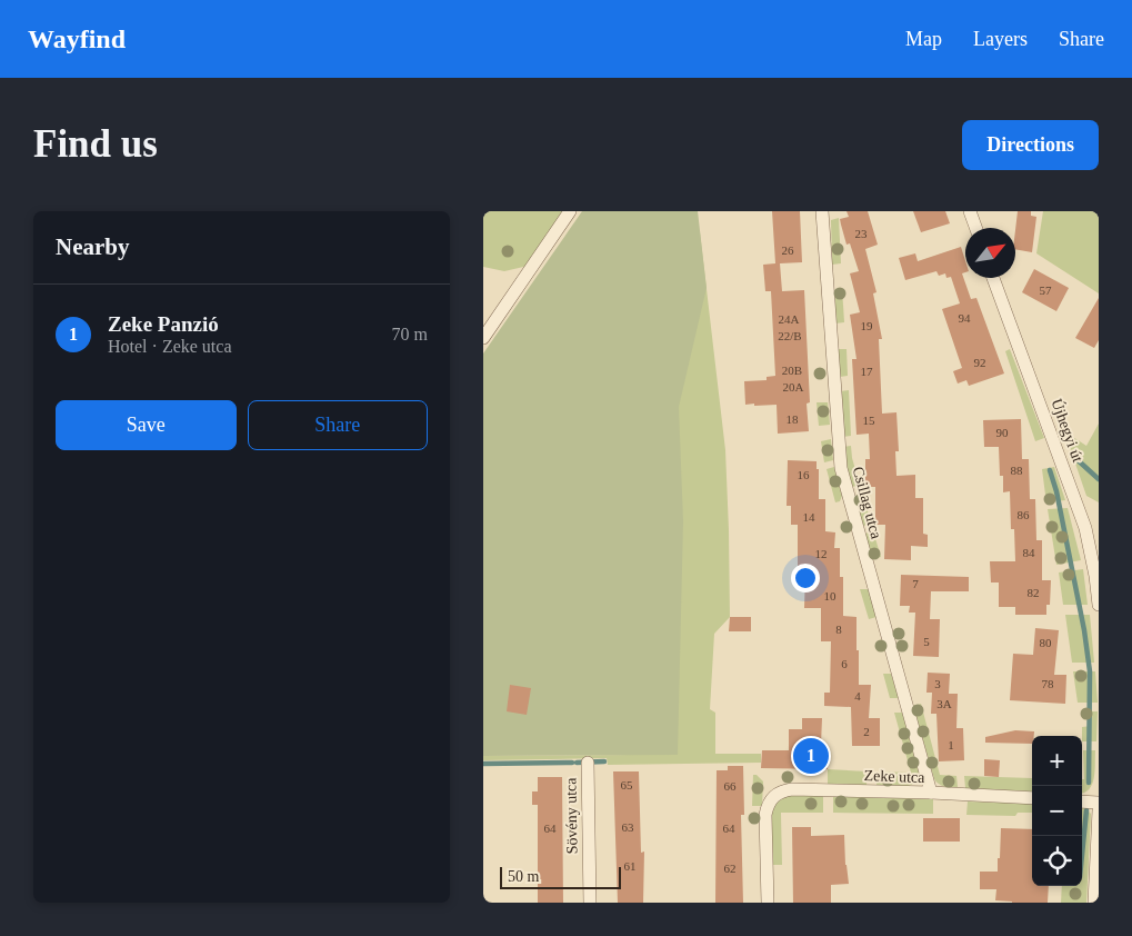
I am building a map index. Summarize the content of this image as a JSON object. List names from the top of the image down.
{
  "streets": {
    "street": [
      "Újhegyi út",
      "Csillag utca",
      "Zeke utca",
      "Sövény utca"
    ]
  },
  "crossings": [
    ["Csillag utca", "Zeke utca"]
  ],
  "house_numbers": [
    "23",
    "26",
    "57",
    "94",
    "24A",
    "19",
    "22/B",
    "92",
    "20B",
    "17",
    "20A",
    "18",
    "15",
    "90",
    "88",
    "16",
    "86",
    "14",
    "84",
    "12",
    "7",
    "82",
    "10",
    "8",
    "5",
    "80",
    "6",
    "3",
    "78",
    "4",
    "3A",
    "2",
    "1",
    "65",
    "66",
    "63",
    "64",
    "64",
    "61",
    "62"
  ],
  "scale_bar": "50 m",
  "north": "top right",
  "page": {
    "header": "Wayfind",
    "nav": ["Map", "Layers", "Share"],
    "buttons": [
      "Directions",
      ["Save", "Share"]
    ],
    "title": "Find us",
    "heading": "Nearby",
    "list": [
      {
        "mark": "1",
        "name": "Zeke Panzió",
        "note": "Hotel · Zeke utca",
        "value": "70 m"
      }
    ],
    "map_buttons": ["+", "−"],
    "pins": "1",
    "scale": "50 m"
  }
}
